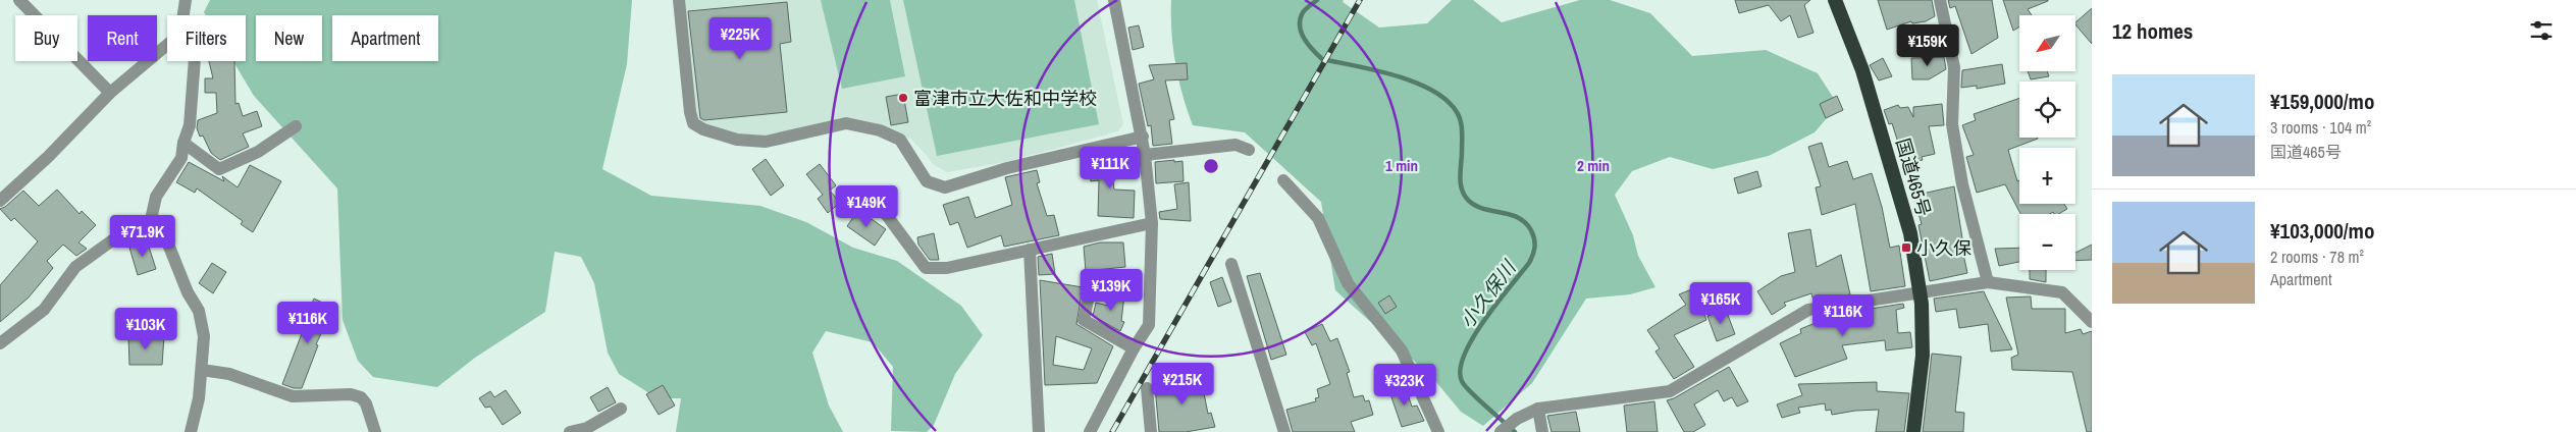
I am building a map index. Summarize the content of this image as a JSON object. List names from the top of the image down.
{
  "streets": {
    "highway": ["国道465号"]
  },
  "water": ["小久保川"],
  "places": {
    "other": ["富津市立大佐和中学校"],
    "transit": ["小久保"]
  },
  "north": "bottom left",
  "page": {
    "heading": "12 homes",
    "map_buttons": ["+", "−"],
    "chip": [
      "Buy",
      "Rent",
      "Filters",
      "New",
      "Apartment"
    ],
    "price": [
      "¥225K",
      "¥159K",
      "¥111K",
      "¥149K",
      "¥71.9K",
      "¥139K",
      "¥165K",
      "¥116K",
      "¥116K",
      "¥103K",
      "¥215K",
      "¥323K"
    ],
    "list": [
      {
        "name": "¥159,000/mo",
        "note": "3 rooms · 104 m² · 国道465号"
      },
      {
        "name": "¥103,000/mo",
        "note": "2 rooms · 78 m² · Apartment"
      }
    ]
  },
  "rings": ["1 min", "2 min"]
}
